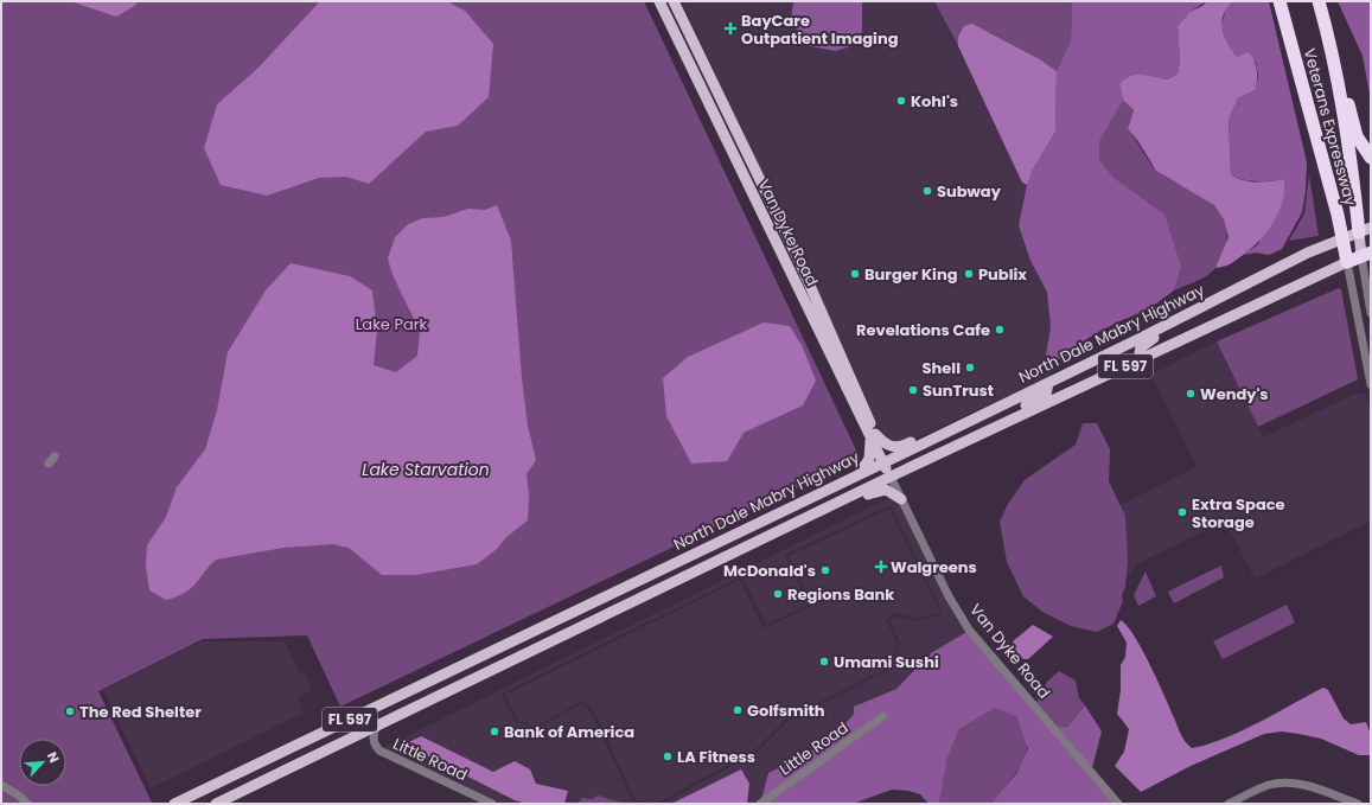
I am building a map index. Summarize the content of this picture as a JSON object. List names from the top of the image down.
{
  "streets": {
    "highway": ["Veterans Expressway", "FL 597"],
    "main road": ["Van Dyke Road", "North Dale Mabry Highway"],
    "street": ["Little Road"]
  },
  "crossings": [
    ["Veterans Expressway", "North Dale Mabry Highway"],
    ["Veterans Expressway", "FL 597"],
    ["Van Dyke Road", "North Dale Mabry Highway"],
    ["Van Dyke Road", "FL 597"],
    ["FL 597", "Little Road"]
  ],
  "water": ["Lake Starvation"],
  "parks": ["Lake Park"],
  "places": {
    "health": ["BayCare Outpatient Imaging", "Walgreens"],
    "other": [
      "Kohl's",
      "Subway",
      "Burger King",
      "Publix",
      "Revelations Cafe",
      "Shell",
      "SunTrust",
      "Wendy's",
      "Extra Space Storage",
      "McDonald's",
      "Regions Bank",
      "Umami Sushi",
      "Golfsmith",
      "The Red Shelter",
      "Bank of America",
      "LA Fitness"
    ]
  },
  "north": "top right"
}
